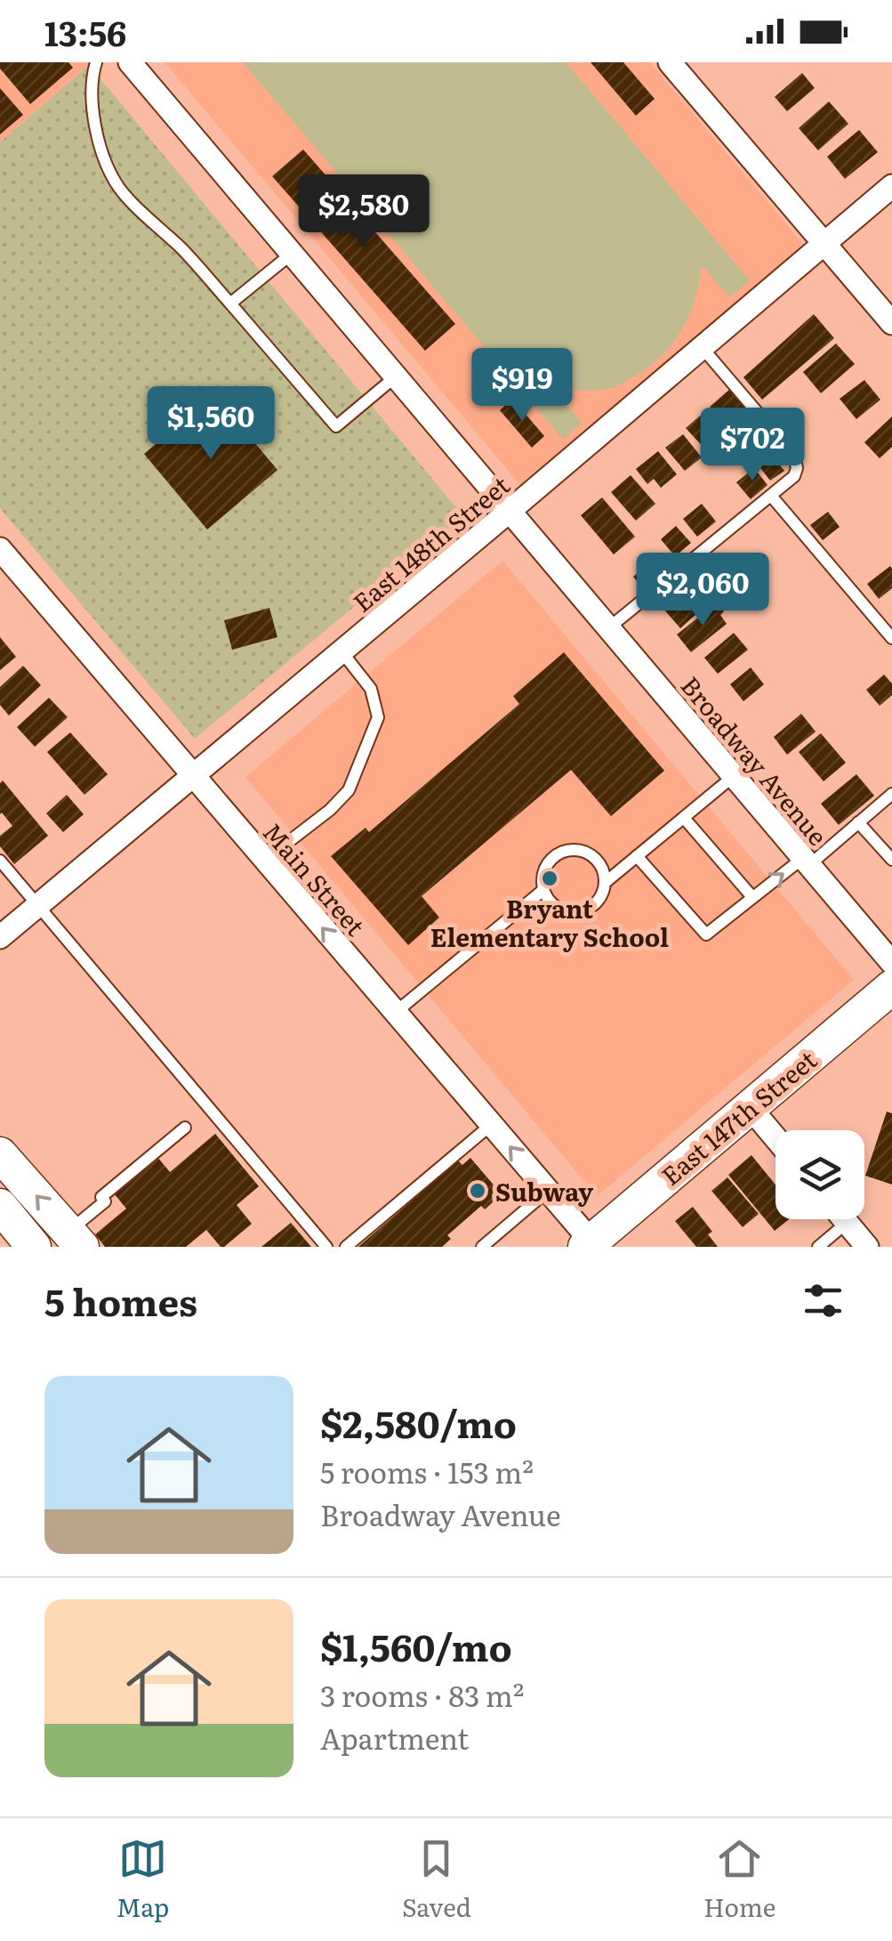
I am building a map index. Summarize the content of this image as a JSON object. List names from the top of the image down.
{
  "streets": {
    "main road": ["East 147th Street"],
    "street": ["East 148th Street", "Broadway Avenue", "Main Street"]
  },
  "crossings": [
    ["East 148th Street", "Broadway Avenue"],
    ["East 148th Street", "Main Street"],
    ["Main Street", "East 147th Street"]
  ],
  "places": ["Bryant Elementary School", "Subway"],
  "page": {
    "status": "13:56",
    "price": [
      "$2,580",
      "$919",
      "$1,560",
      "$702",
      "$2,060"
    ],
    "heading": "5 homes",
    "list": [
      {
        "name": "$2,580/mo",
        "note": "5 rooms · 153 m² · Broadway Avenue"
      },
      {
        "name": "$1,560/mo",
        "note": "3 rooms · 83 m² · Apartment"
      }
    ],
    "tabs": ["Map", "Saved", "Home"]
  }
}
